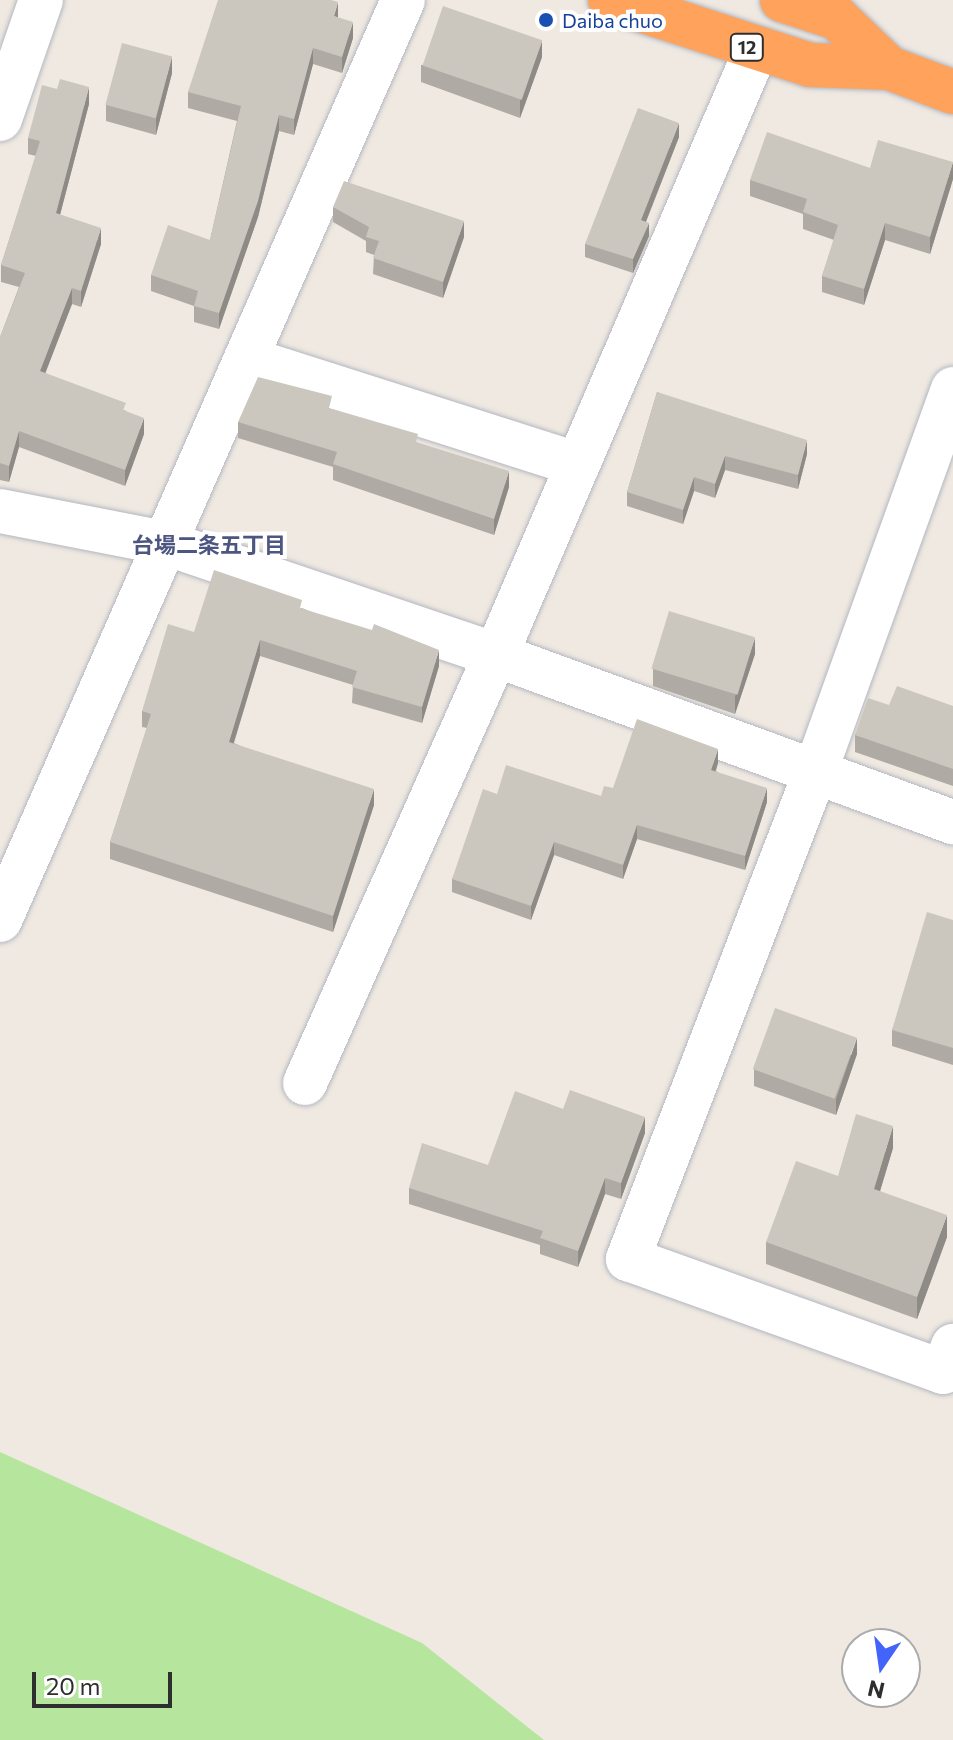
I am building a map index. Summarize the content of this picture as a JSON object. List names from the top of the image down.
{
  "streets": {
    "highway": ["12"]
  },
  "districts": ["台場二条五丁目"],
  "places": ["Daiba chuo"],
  "scale_bar": "20 m",
  "north": "bottom"
}
